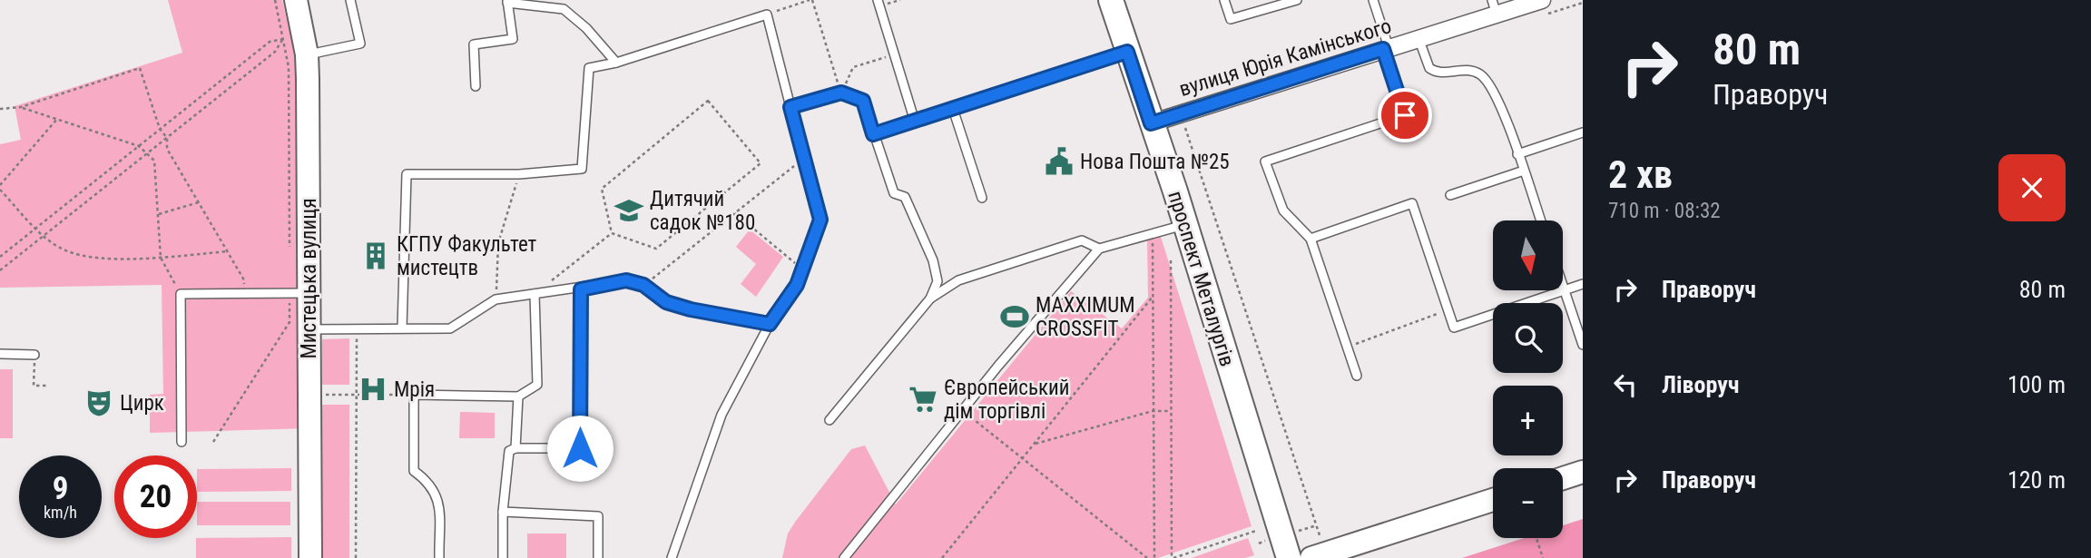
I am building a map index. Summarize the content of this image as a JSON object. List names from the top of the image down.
{
  "streets": {
    "main road": ["проспект Металургів"],
    "street": ["вулиця Юрія Камінського", "Мистецька вулиця"]
  },
  "crossings": [
    ["вулиця Юрія Камінського", "проспект Металургів"]
  ],
  "places": {
    "public building": ["Нова Пошта №25"],
    "school or university": ["Дитячий садок №180"],
    "building": ["КГПУ Факультет мистецтв"],
    "sports": ["MAXXIMUM CROSSFIT"],
    "hospital": ["Мрія"],
    "supermarket": ["Європейський дім торгівлі"],
    "theatre": ["Цирк"]
  },
  "north": "bottom",
  "page": {
    "turn": ["80 m", "Праворуч"],
    "heading": ["2 хв", "710 m · 08:32"],
    "map_buttons": ["+", "−"],
    "list": [
      {
        "name": "Праворуч",
        "value": "80 m"
      },
      {
        "name": "Ліворуч",
        "value": "100 m"
      },
      {
        "name": "Праворуч",
        "value": "120 m"
      }
    ],
    "speed": "9 km/h",
    "limit": "20"
  }
}
